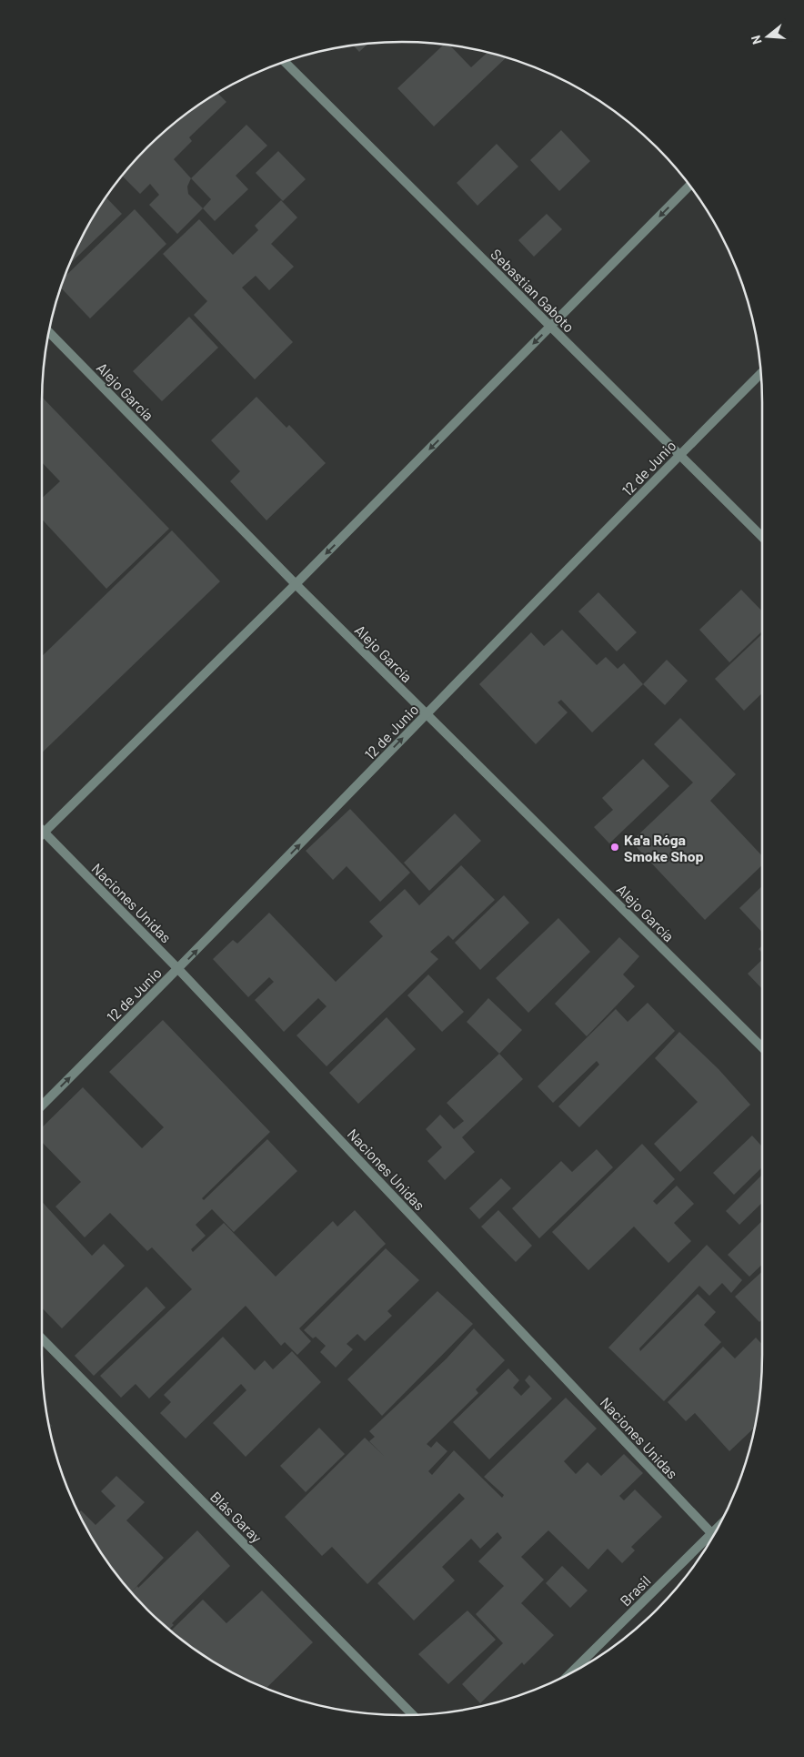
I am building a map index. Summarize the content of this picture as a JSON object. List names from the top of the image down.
{
  "streets": {
    "street": [
      "Sebastian Gaboto",
      "Alejo García",
      "12 de Junio",
      "Naciones Unidas",
      "Blás Garay",
      "Brasil"
    ]
  },
  "crossings": [
    ["Sebastian Gaboto", "12 de Junio"],
    ["Alejo García", "12 de Junio"],
    ["12 de Junio", "Naciones Unidas"]
  ],
  "one_way": ["12 de Junio"],
  "places": ["Ka'a Róga Smoke Shop"],
  "north": "left"
}
